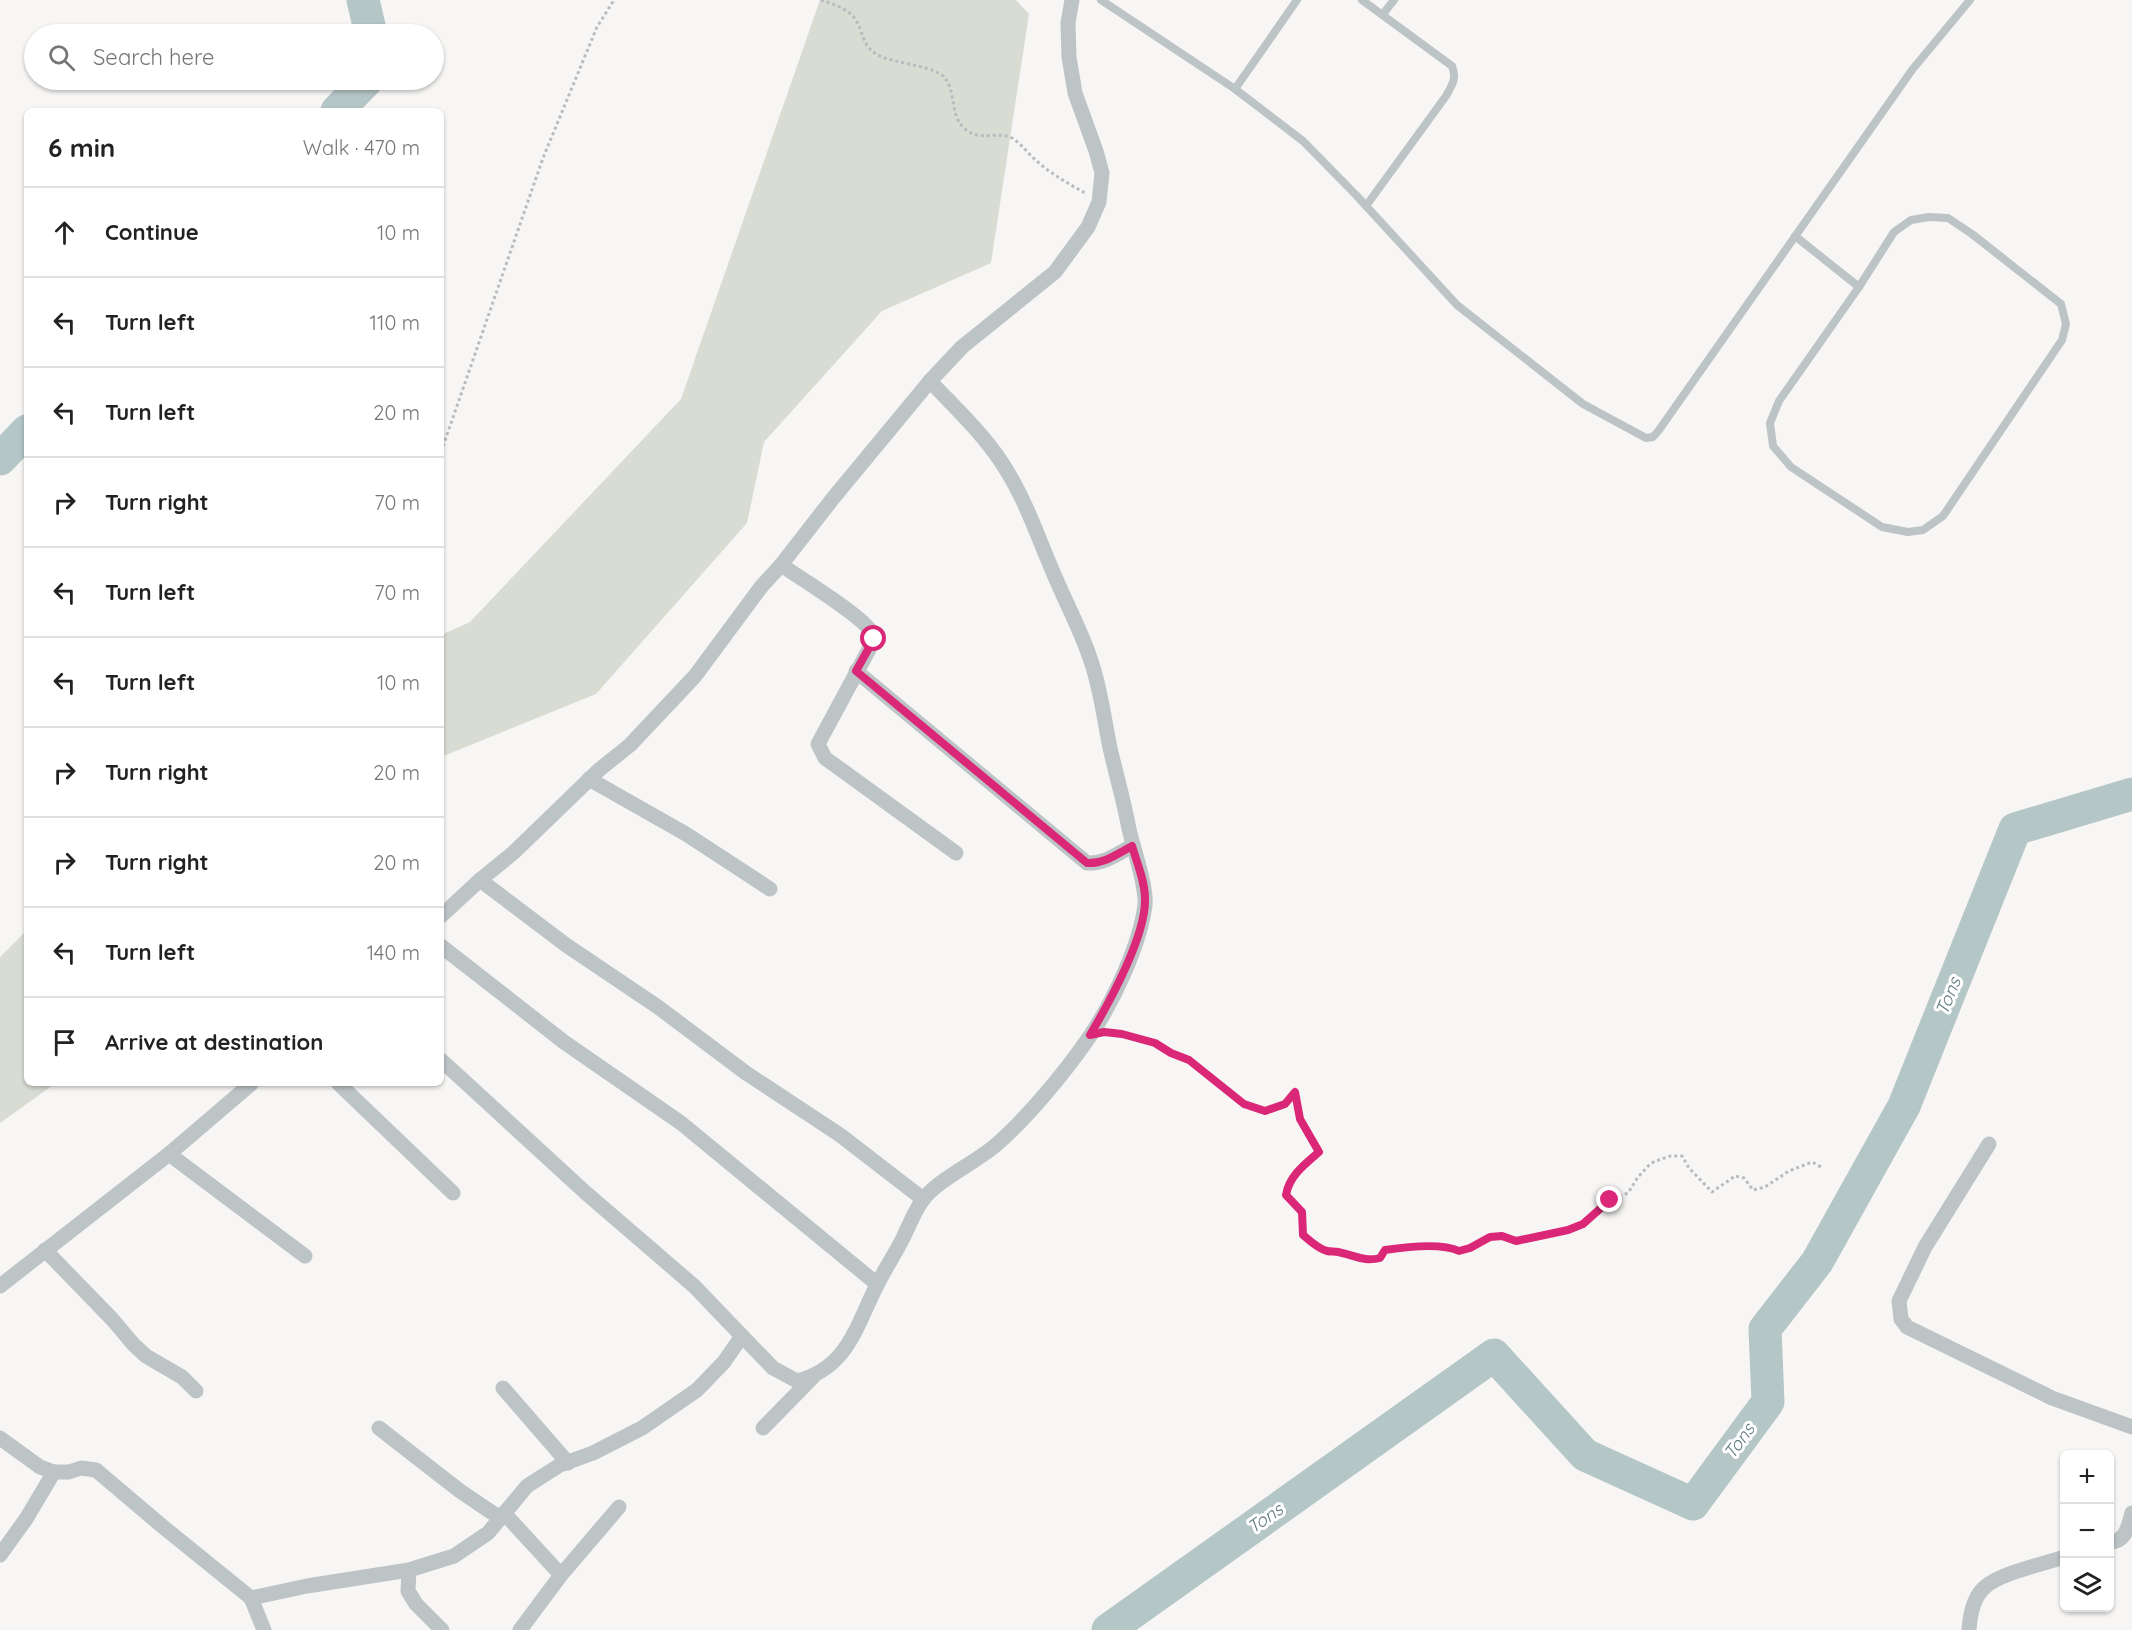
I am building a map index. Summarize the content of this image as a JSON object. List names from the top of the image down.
{
  "water": ["Tons"],
  "page": {
    "search": "Search here",
    "heading": ["6 min", "Walk · 470 m"],
    "list": [
      ["Continue", "10 m"],
      ["Turn left", "110 m"],
      ["Turn left", "20 m"],
      ["Turn right", "70 m"],
      ["Turn left", "70 m"],
      ["Turn left", "10 m"],
      ["Turn right", "20 m"],
      ["Turn right", "20 m"],
      ["Turn left", "140 m"],
      "Arrive at destination"
    ],
    "map_buttons": ["+", "−"]
  }
}
